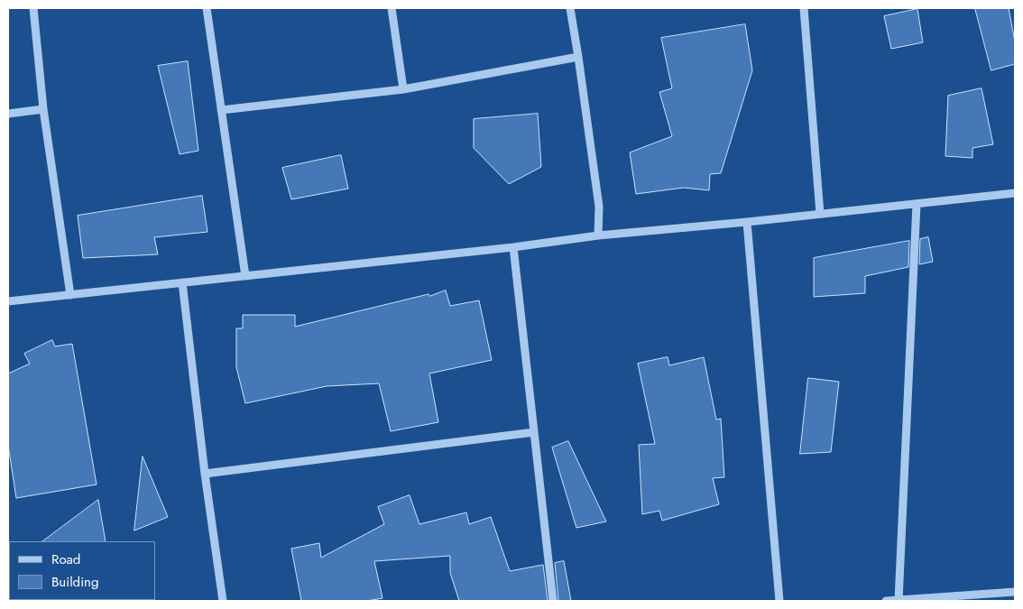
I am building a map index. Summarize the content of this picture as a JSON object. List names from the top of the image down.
{
  "legend": ["Road", "Building"]
}
